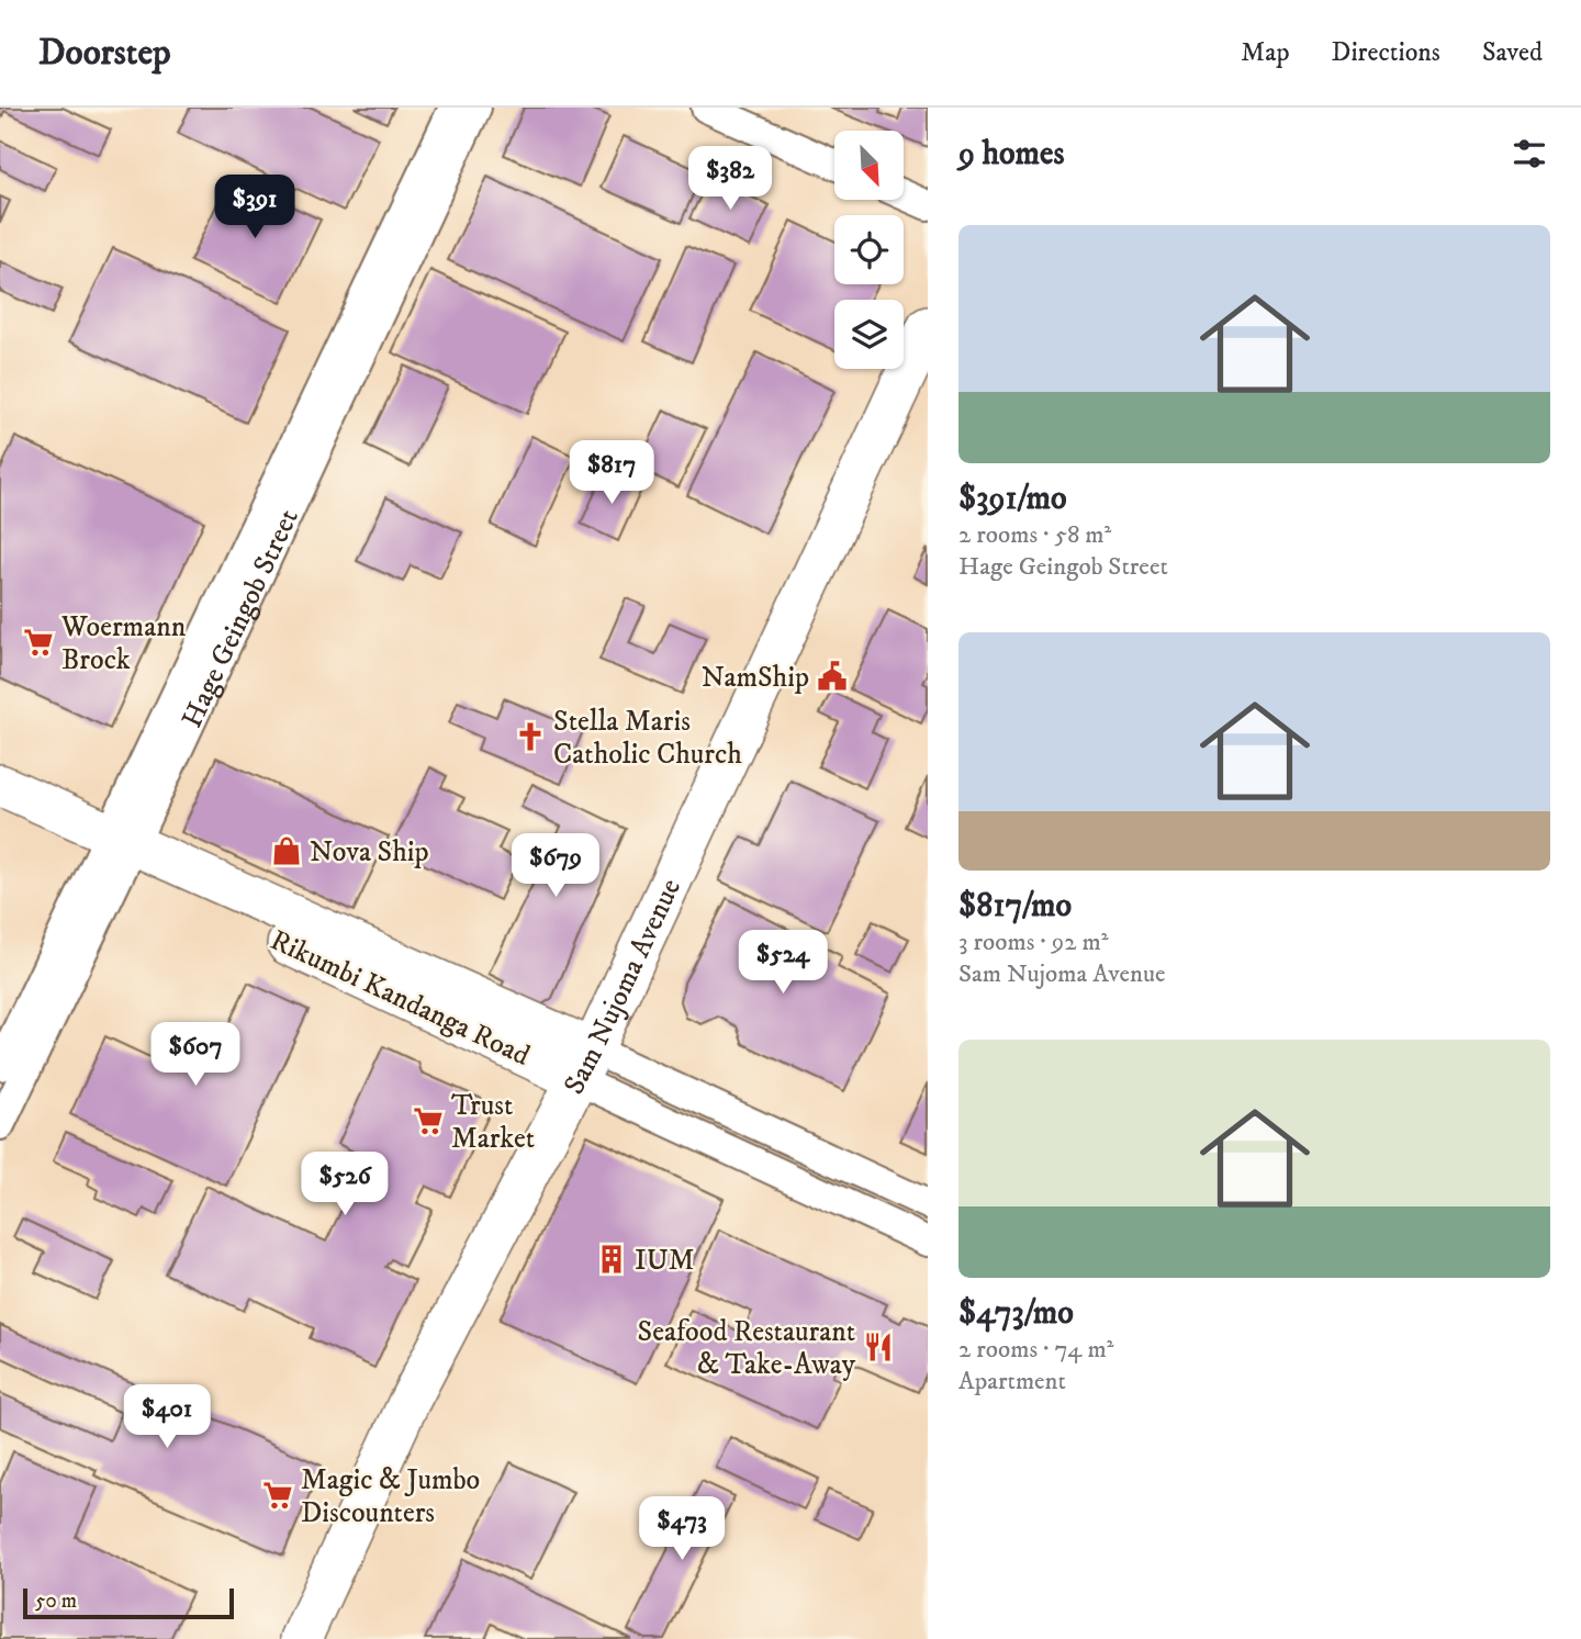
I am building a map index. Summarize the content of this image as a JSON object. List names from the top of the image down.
{
  "streets": {
    "main road": ["Sam Nujoma Avenue", "Rikumbi Kandanga Road"],
    "street": ["Hage Geingob Street"]
  },
  "crossings": [
    ["Hage Geingob Street", "Rikumbi Kandanga Road"],
    ["Sam Nujoma Avenue", "Rikumbi Kandanga Road"]
  ],
  "places": {
    "supermarket": ["Woermann Brock", "Trust Market", "Magic & Jumbo Discounters"],
    "public building": ["NamShip"],
    "church": ["Stella Maris Catholic Church"],
    "shop": ["Nova Ship"],
    "building": ["IUM"],
    "restaurant": ["Seafood Restaurant & Take-Away"]
  },
  "scale_bar": "50 m",
  "north": "bottom right",
  "page": {
    "header": "Doorstep",
    "nav": ["Map", "Directions", "Saved"],
    "heading": "9 homes",
    "price": [
      "$382",
      "$391",
      "$817",
      "$679",
      "$524",
      "$607",
      "$526",
      "$401",
      "$473"
    ],
    "list": [
      {
        "name": "$391/mo",
        "note": "2 rooms · 58 m² · Hage Geingob Street"
      },
      {
        "name": "$817/mo",
        "note": "3 rooms · 92 m² · Sam Nujoma Avenue"
      },
      {
        "name": "$473/mo",
        "note": "2 rooms · 74 m² · Apartment"
      }
    ],
    "scale": "50 m"
  }
}
